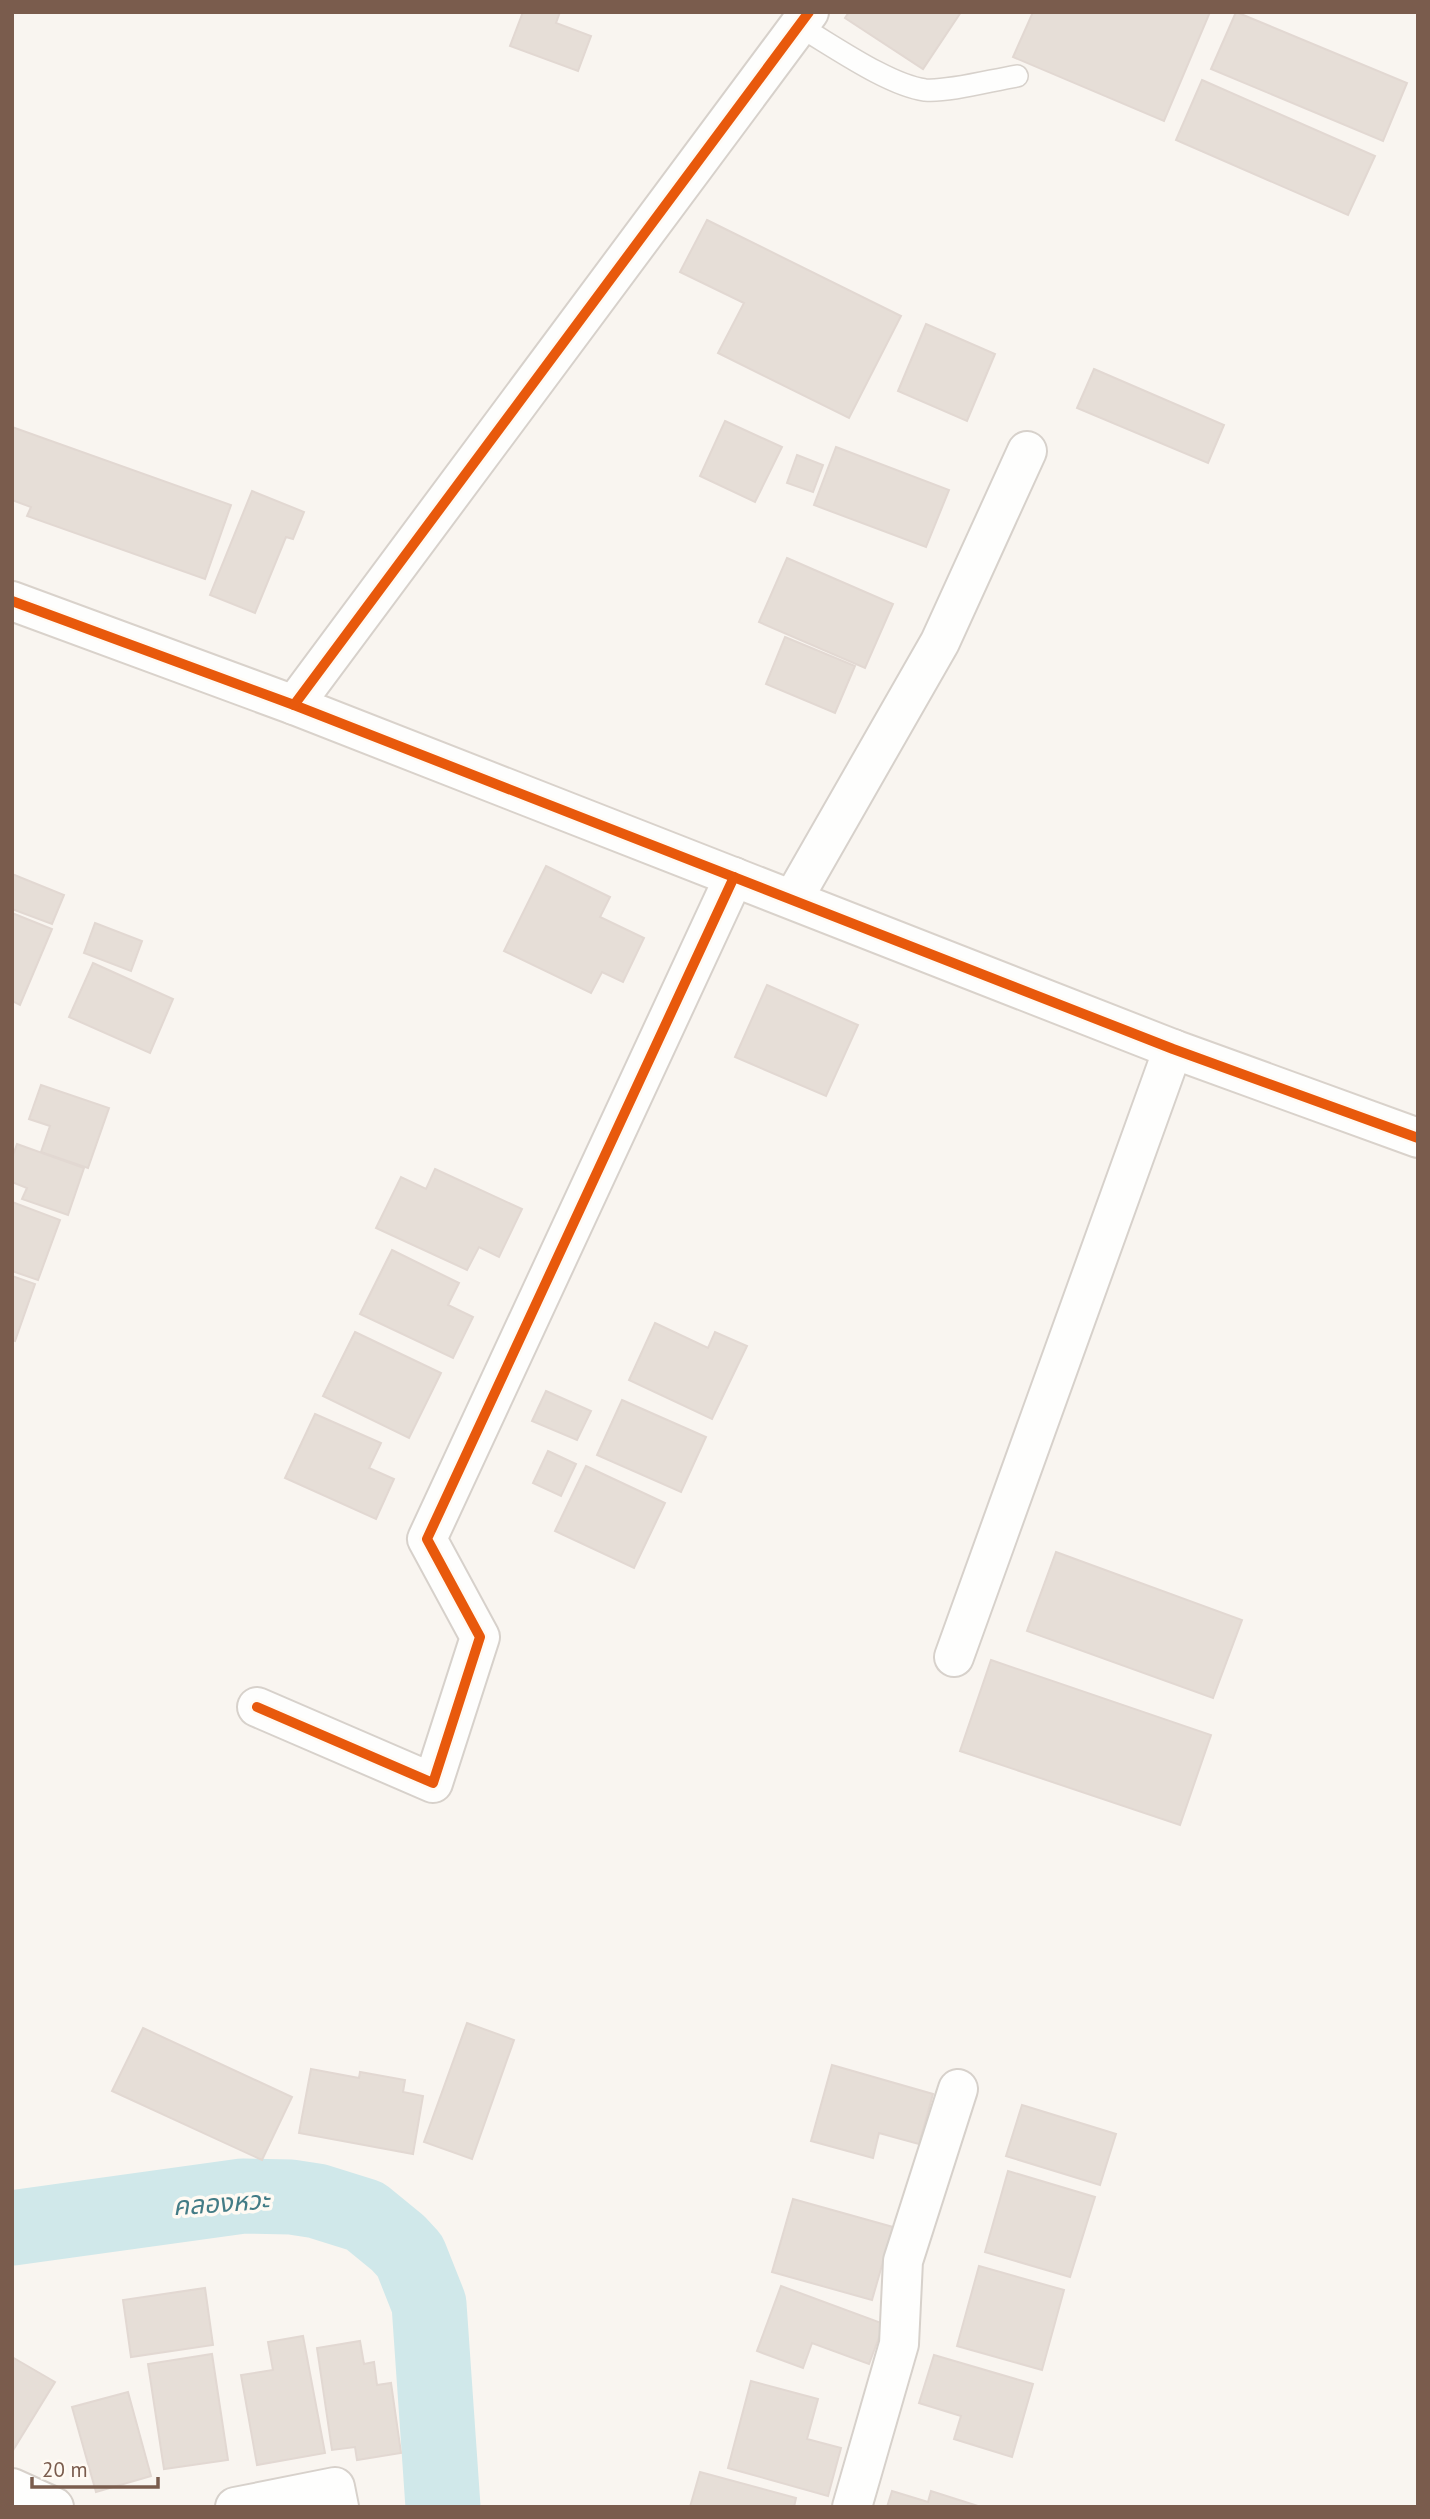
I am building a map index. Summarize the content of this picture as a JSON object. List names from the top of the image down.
{
  "water": ["คลองหวะ"],
  "scale_bar": "20 m"
}
